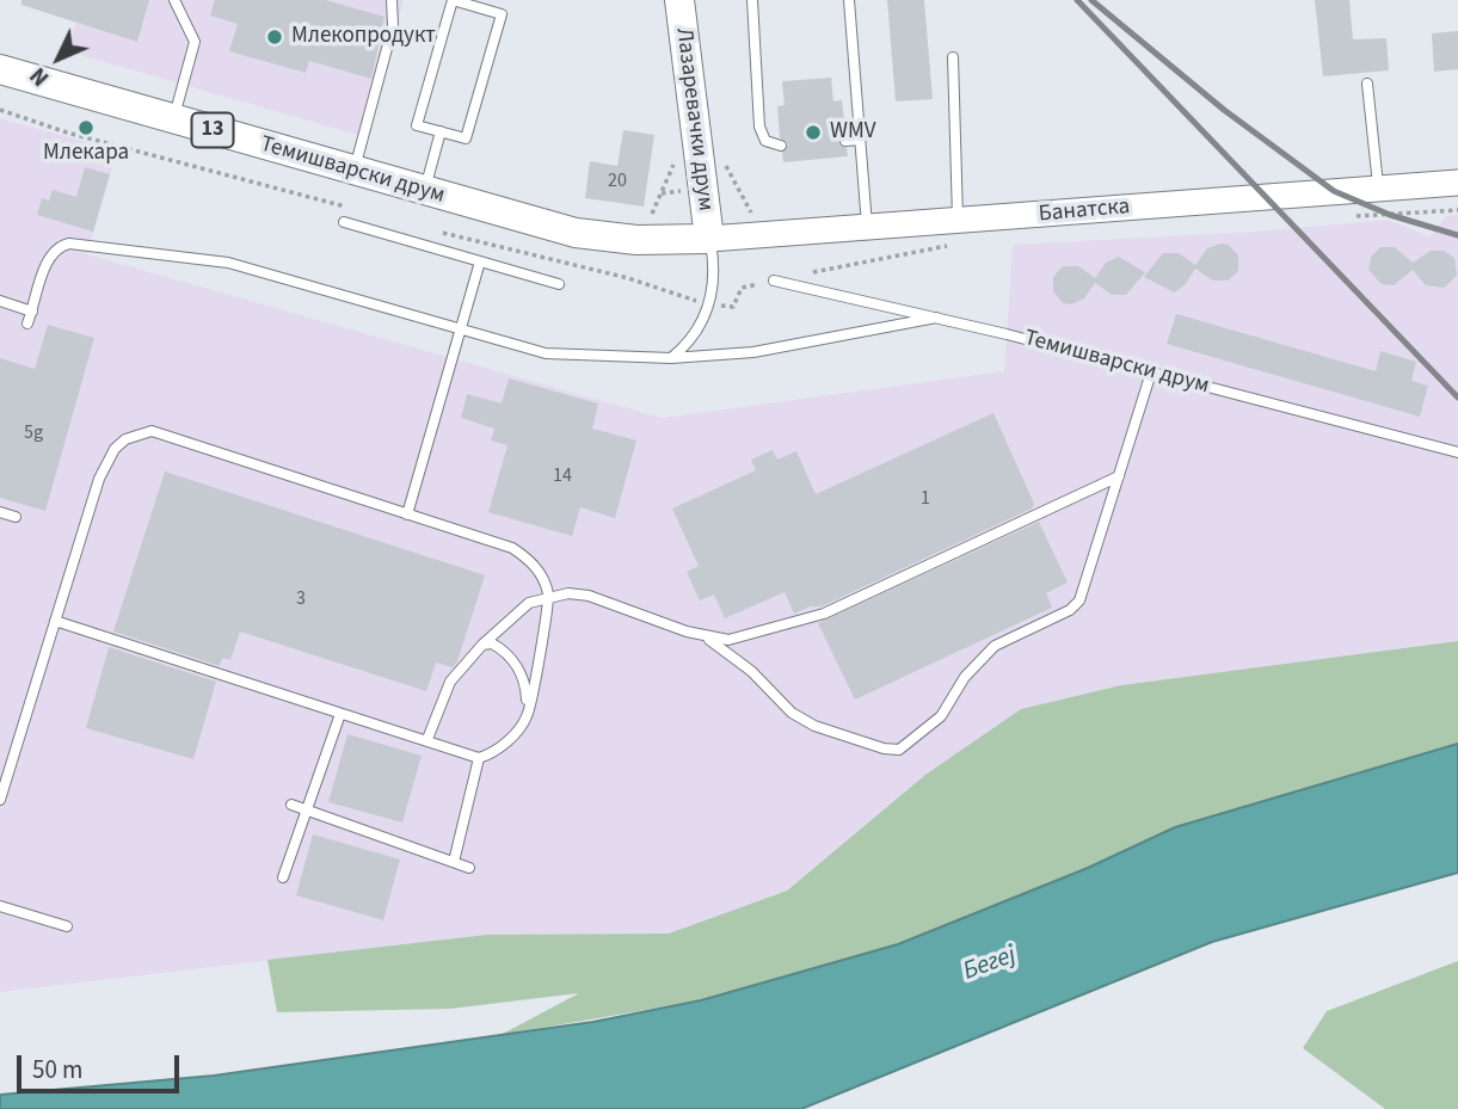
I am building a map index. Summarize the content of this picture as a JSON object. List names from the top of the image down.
{
  "streets": {
    "main road": [
      "Лазаревачки друм",
      "13",
      "Темишварски друм",
      "Банатска"
    ]
  },
  "crossings": [
    ["Лазаревачки друм", "Темишварски друм"],
    ["Лазаревачки друм", "Банатска"],
    ["Темишварски друм", "Банатска"]
  ],
  "water": ["Бегеј"],
  "places": ["Млекопродукт", "Млекара", "WMV"],
  "house_numbers": [
    "20",
    "5g",
    "14",
    "1",
    "3"
  ],
  "scale_bar": "50 m",
  "north": "bottom left"
}
